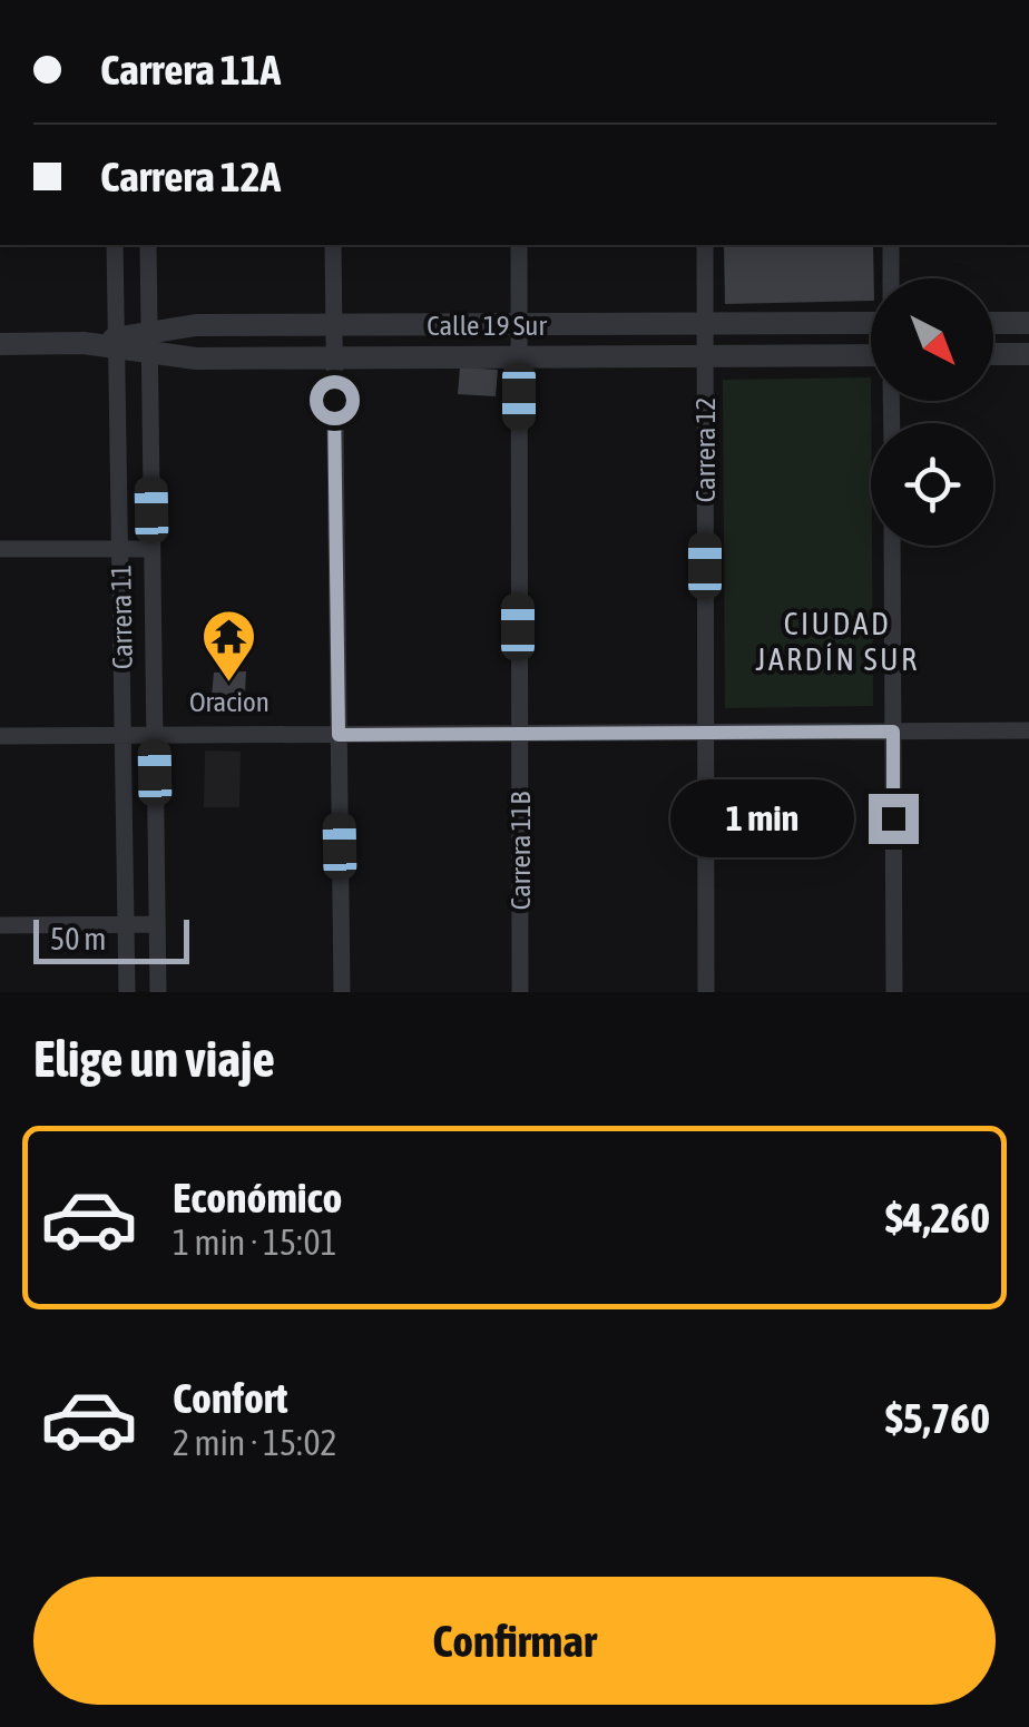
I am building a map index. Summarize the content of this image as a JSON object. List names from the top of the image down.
{
  "streets": {
    "street": [
      "Calle 19 Sur",
      "Carrera 12",
      "Carrera 11",
      "Carrera 11B"
    ]
  },
  "crossings": [
    ["Calle 19 Sur", "Carrera 12"],
    ["Calle 19 Sur", "Carrera 11"],
    ["Calle 19 Sur", "Carrera 11B"]
  ],
  "districts": ["CIUDAD JARDÍN SUR"],
  "places": {
    "temple": ["Oracion"]
  },
  "scale_bar": "50 m",
  "north": "bottom right",
  "page": {
    "banner": ["Carrera 11A", "Carrera 12A"],
    "bubble": "1 min",
    "scale": "50 m",
    "heading": "Elige un viaje",
    "list": [
      {
        "name": "Económico",
        "note": "1 min · 15:01",
        "value": "$4,260"
      },
      {
        "name": "Confort",
        "note": "2 min · 15:02",
        "value": "$5,760"
      }
    ],
    "buttons": "Confirmar"
  }
}
